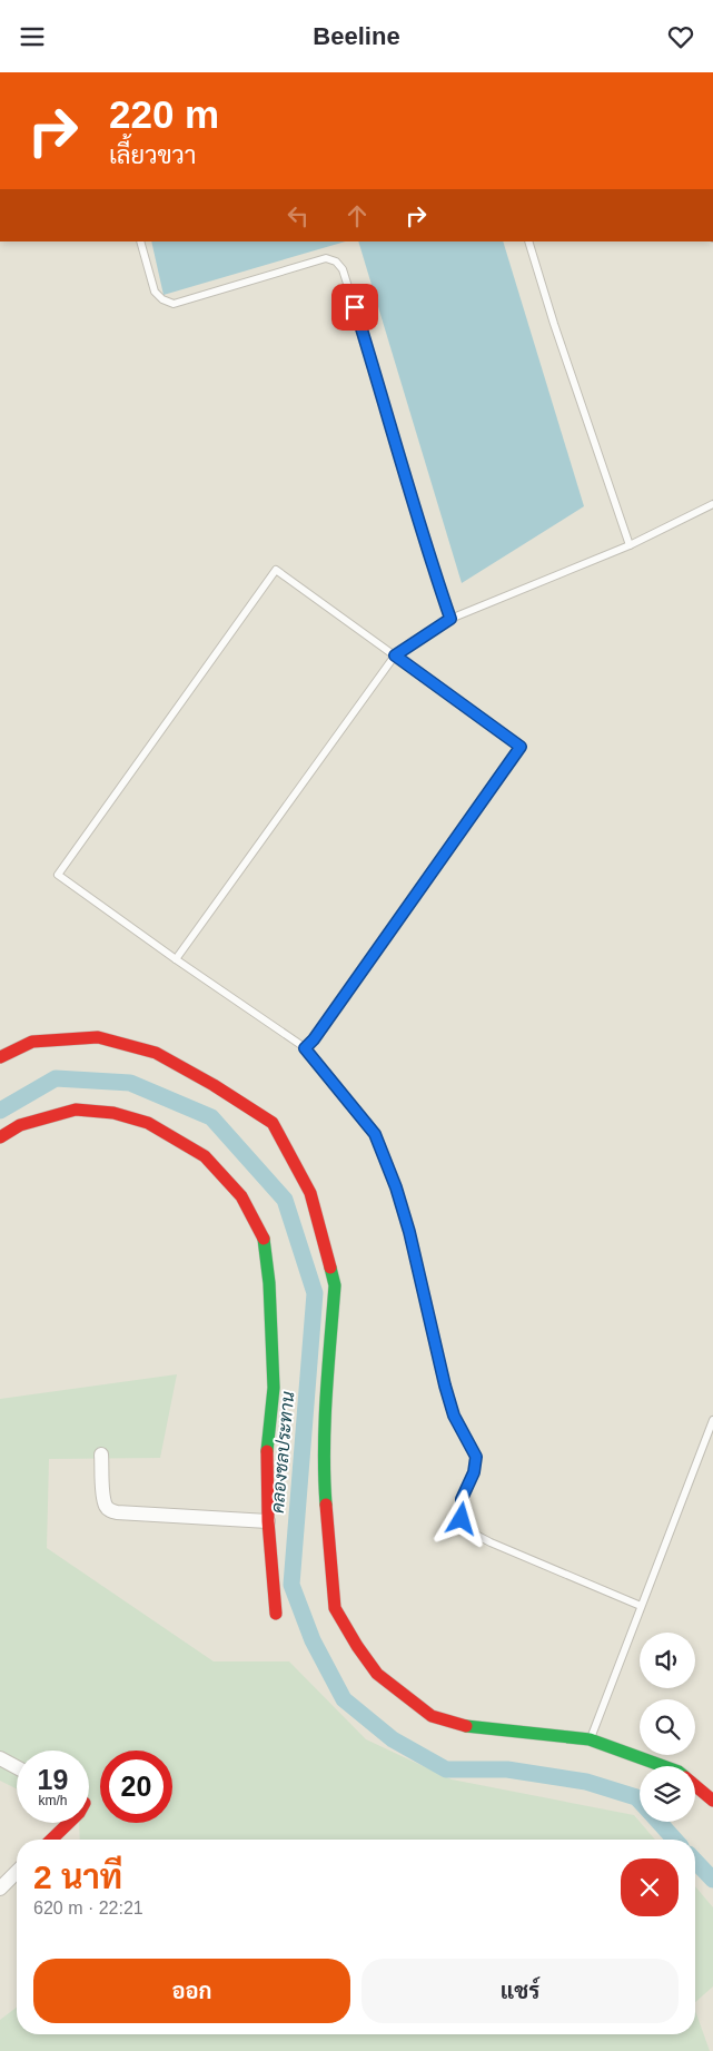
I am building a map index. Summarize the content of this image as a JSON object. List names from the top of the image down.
{
  "water": ["คลองชลประทาน"],
  "page": {
    "header": "Beeline",
    "turn": ["220 m", "เลี้ยวขวา"],
    "speed": "19 km/h",
    "limit": "20",
    "heading": ["2 นาที", "620 m · 22:21"],
    "buttons": ["ออก", "แชร์"]
  }
}
